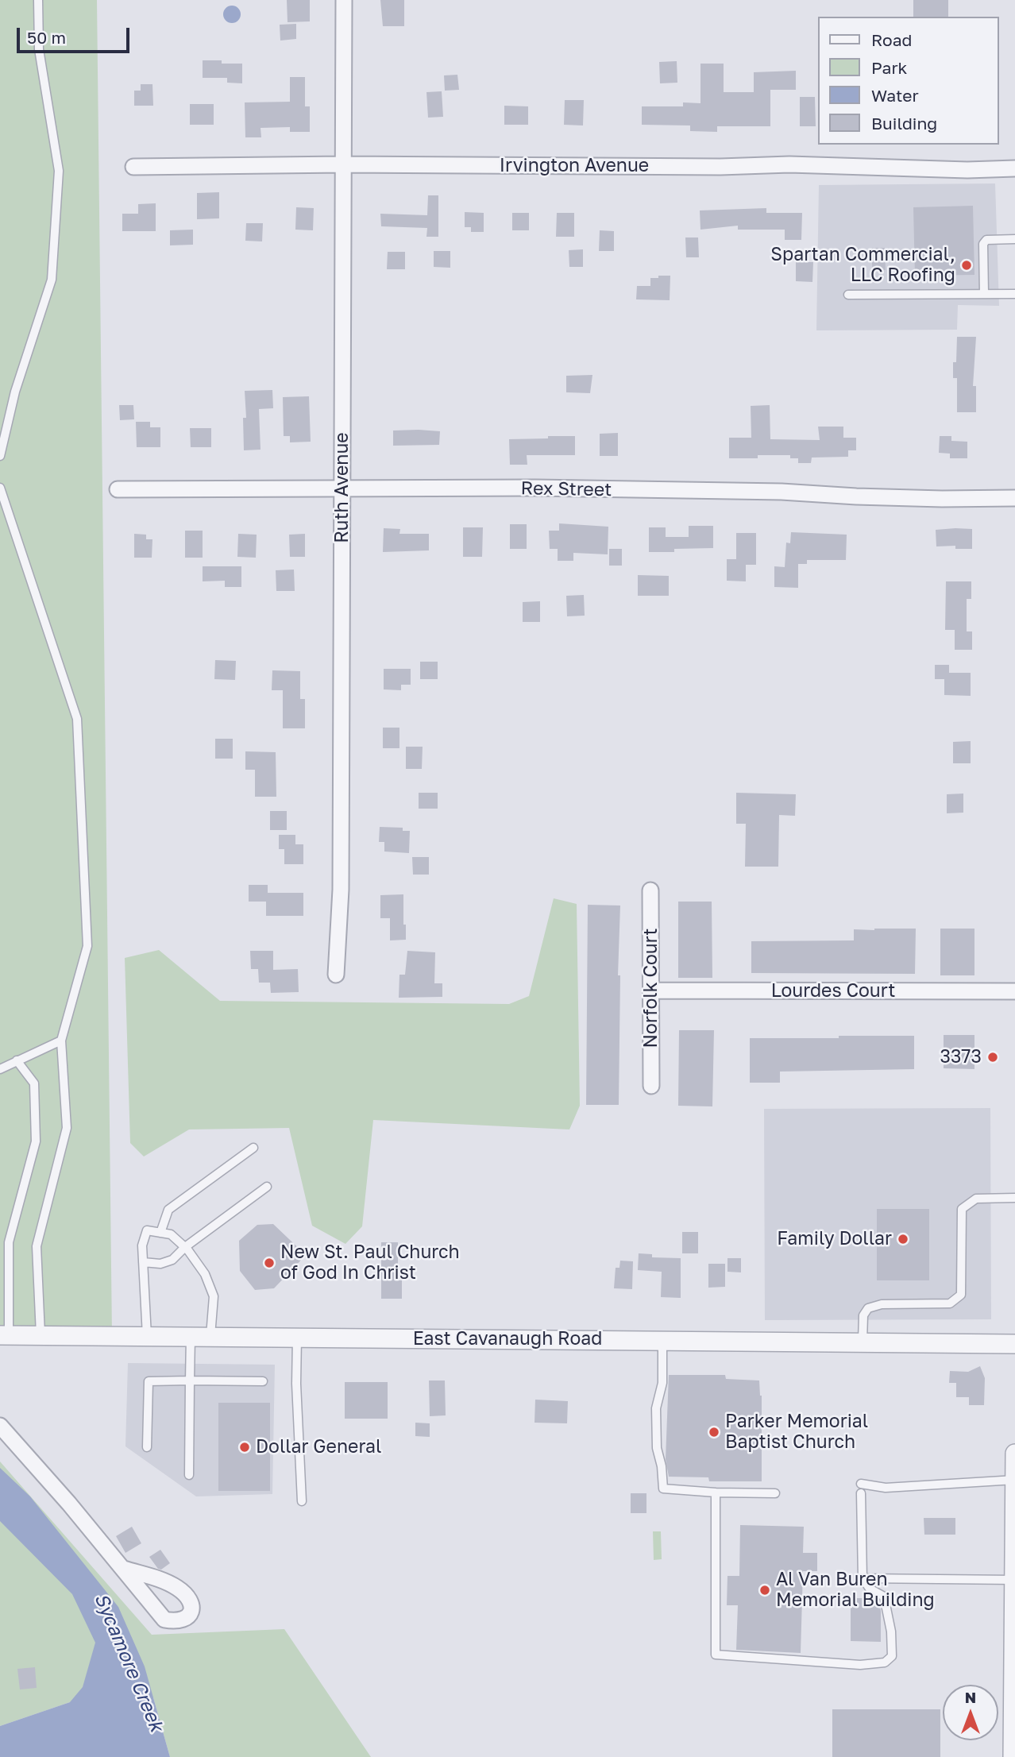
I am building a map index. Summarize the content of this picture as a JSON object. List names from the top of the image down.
{
  "streets": {
    "street": [
      "Irvington Avenue",
      "Ruth Avenue",
      "Rex Street",
      "Norfolk Court",
      "Lourdes Court",
      "East Cavanaugh Road"
    ]
  },
  "crossings": [
    ["Irvington Avenue", "Ruth Avenue"],
    ["Ruth Avenue", "Rex Street"],
    ["Norfolk Court", "Lourdes Court"]
  ],
  "water": ["Sycamore Creek"],
  "places": [
    "Spartan Commercial, LLC Roofing",
    "3373",
    "Family Dollar",
    "New St. Paul Church of God In Christ",
    "Parker Memorial Baptist Church",
    "Dollar General",
    "Al Van Buren Memorial Building"
  ],
  "legend": [
    "Road",
    "Park",
    "Water",
    "Building"
  ],
  "scale_bar": "50 m",
  "north": "top"
}
